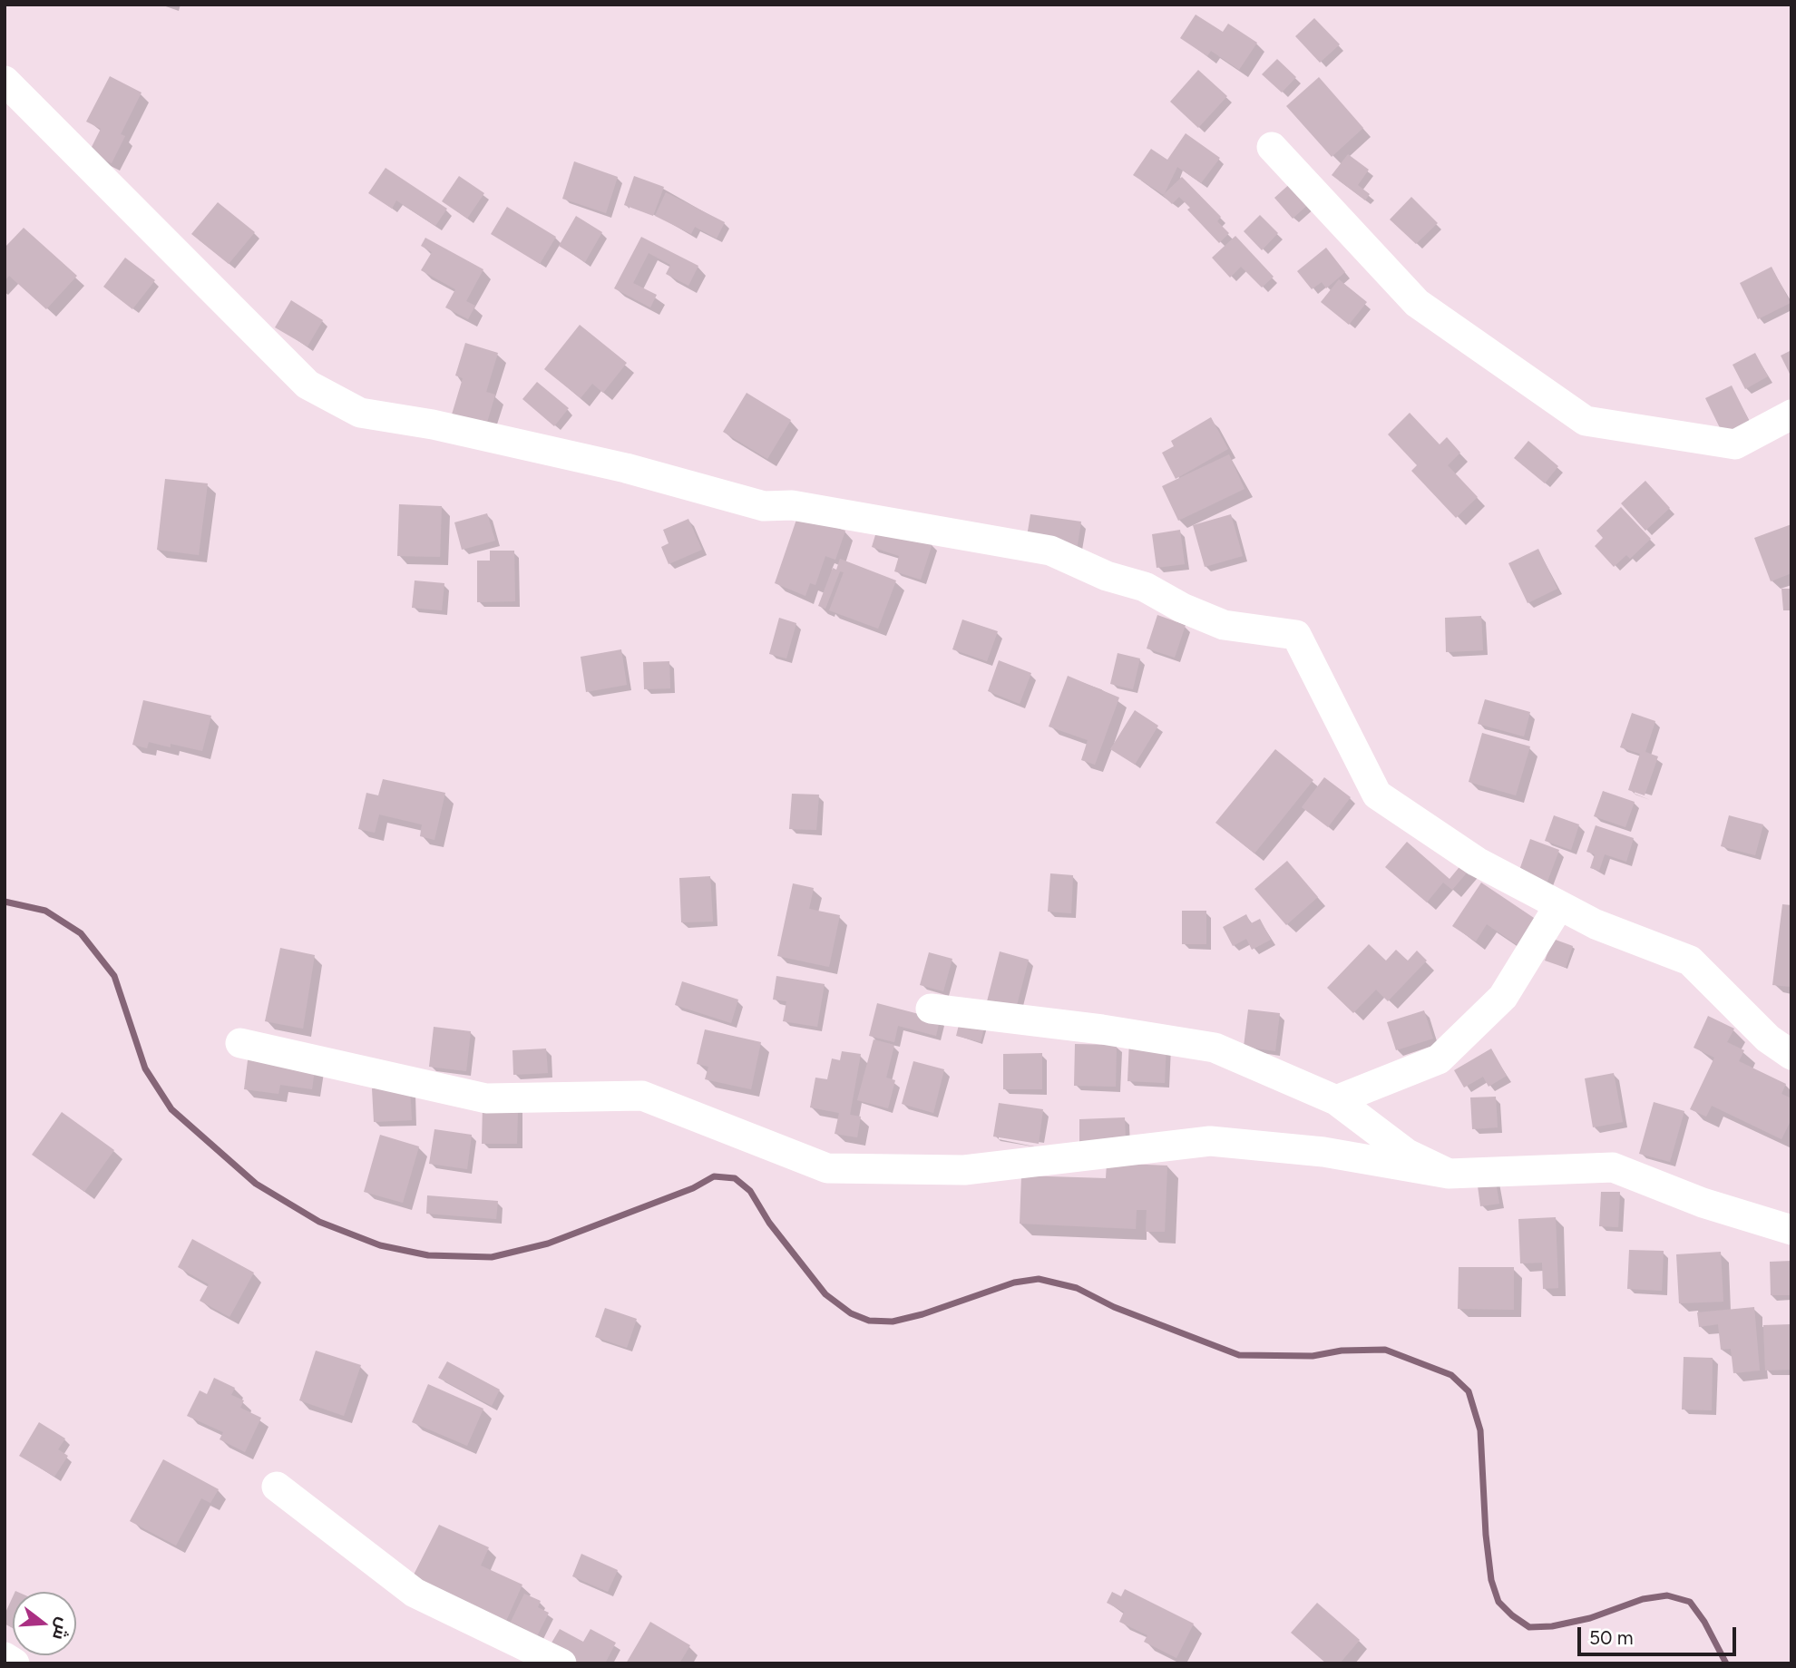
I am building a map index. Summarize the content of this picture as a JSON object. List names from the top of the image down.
{
  "scale_bar": "50 m",
  "north": "right"
}
